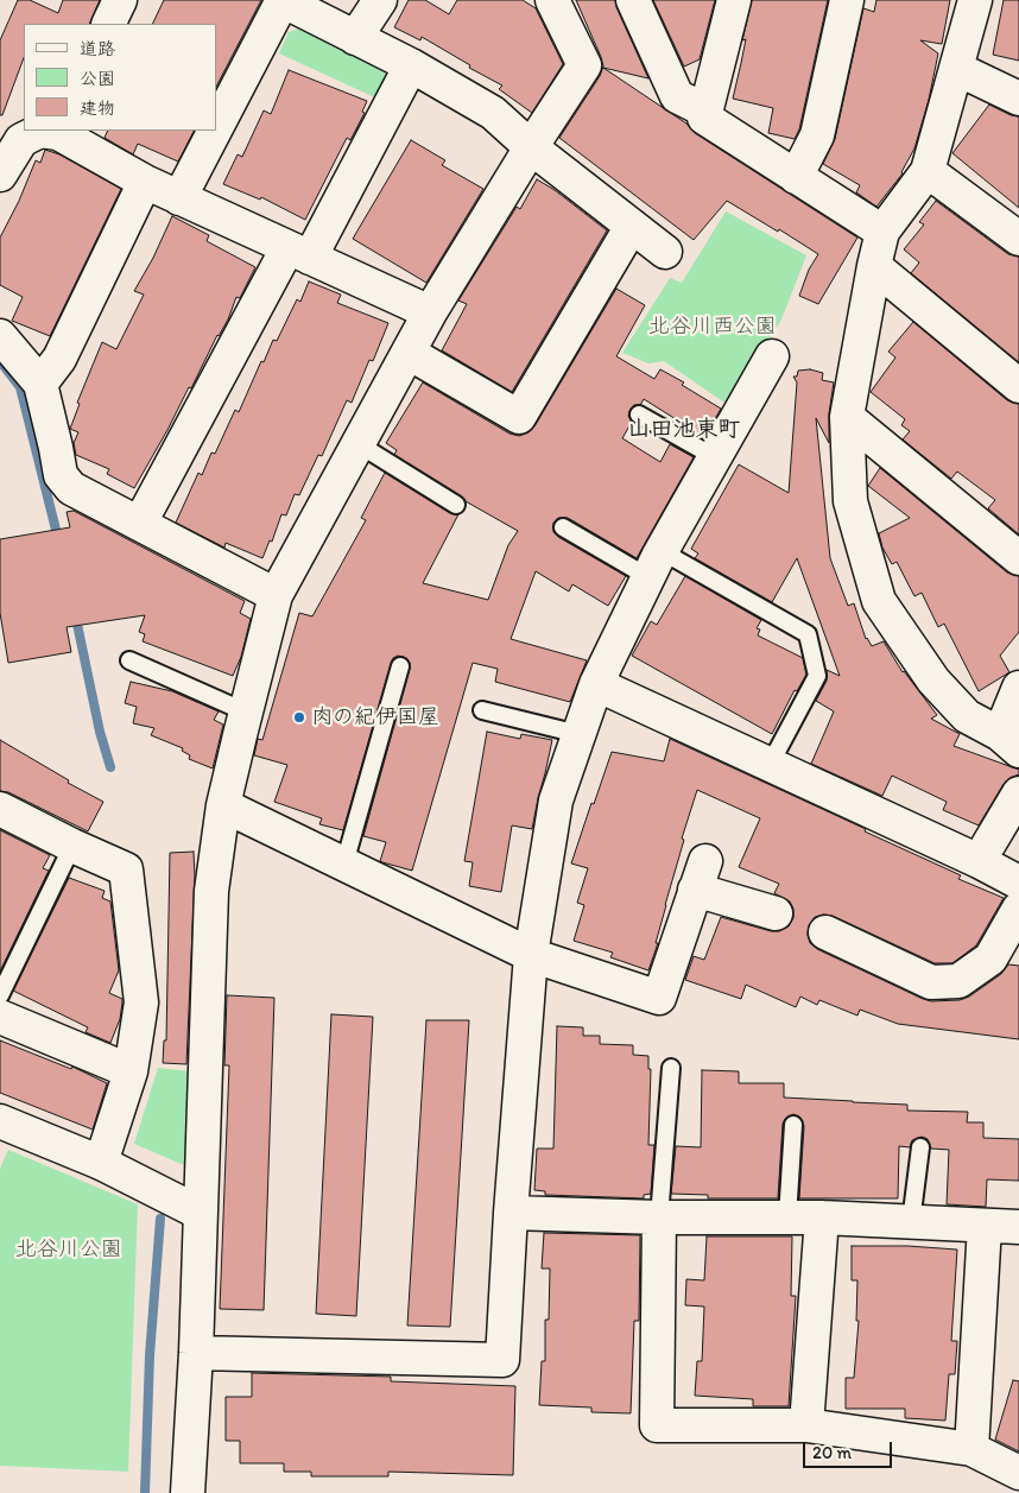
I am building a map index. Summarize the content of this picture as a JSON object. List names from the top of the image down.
{
  "districts": ["山田池東町"],
  "parks": ["北谷川西公園", "北谷川公園"],
  "places": ["肉の紀伊国屋"],
  "legend": ["道路", "公園", "建物"],
  "scale_bar": "20 m"
}
